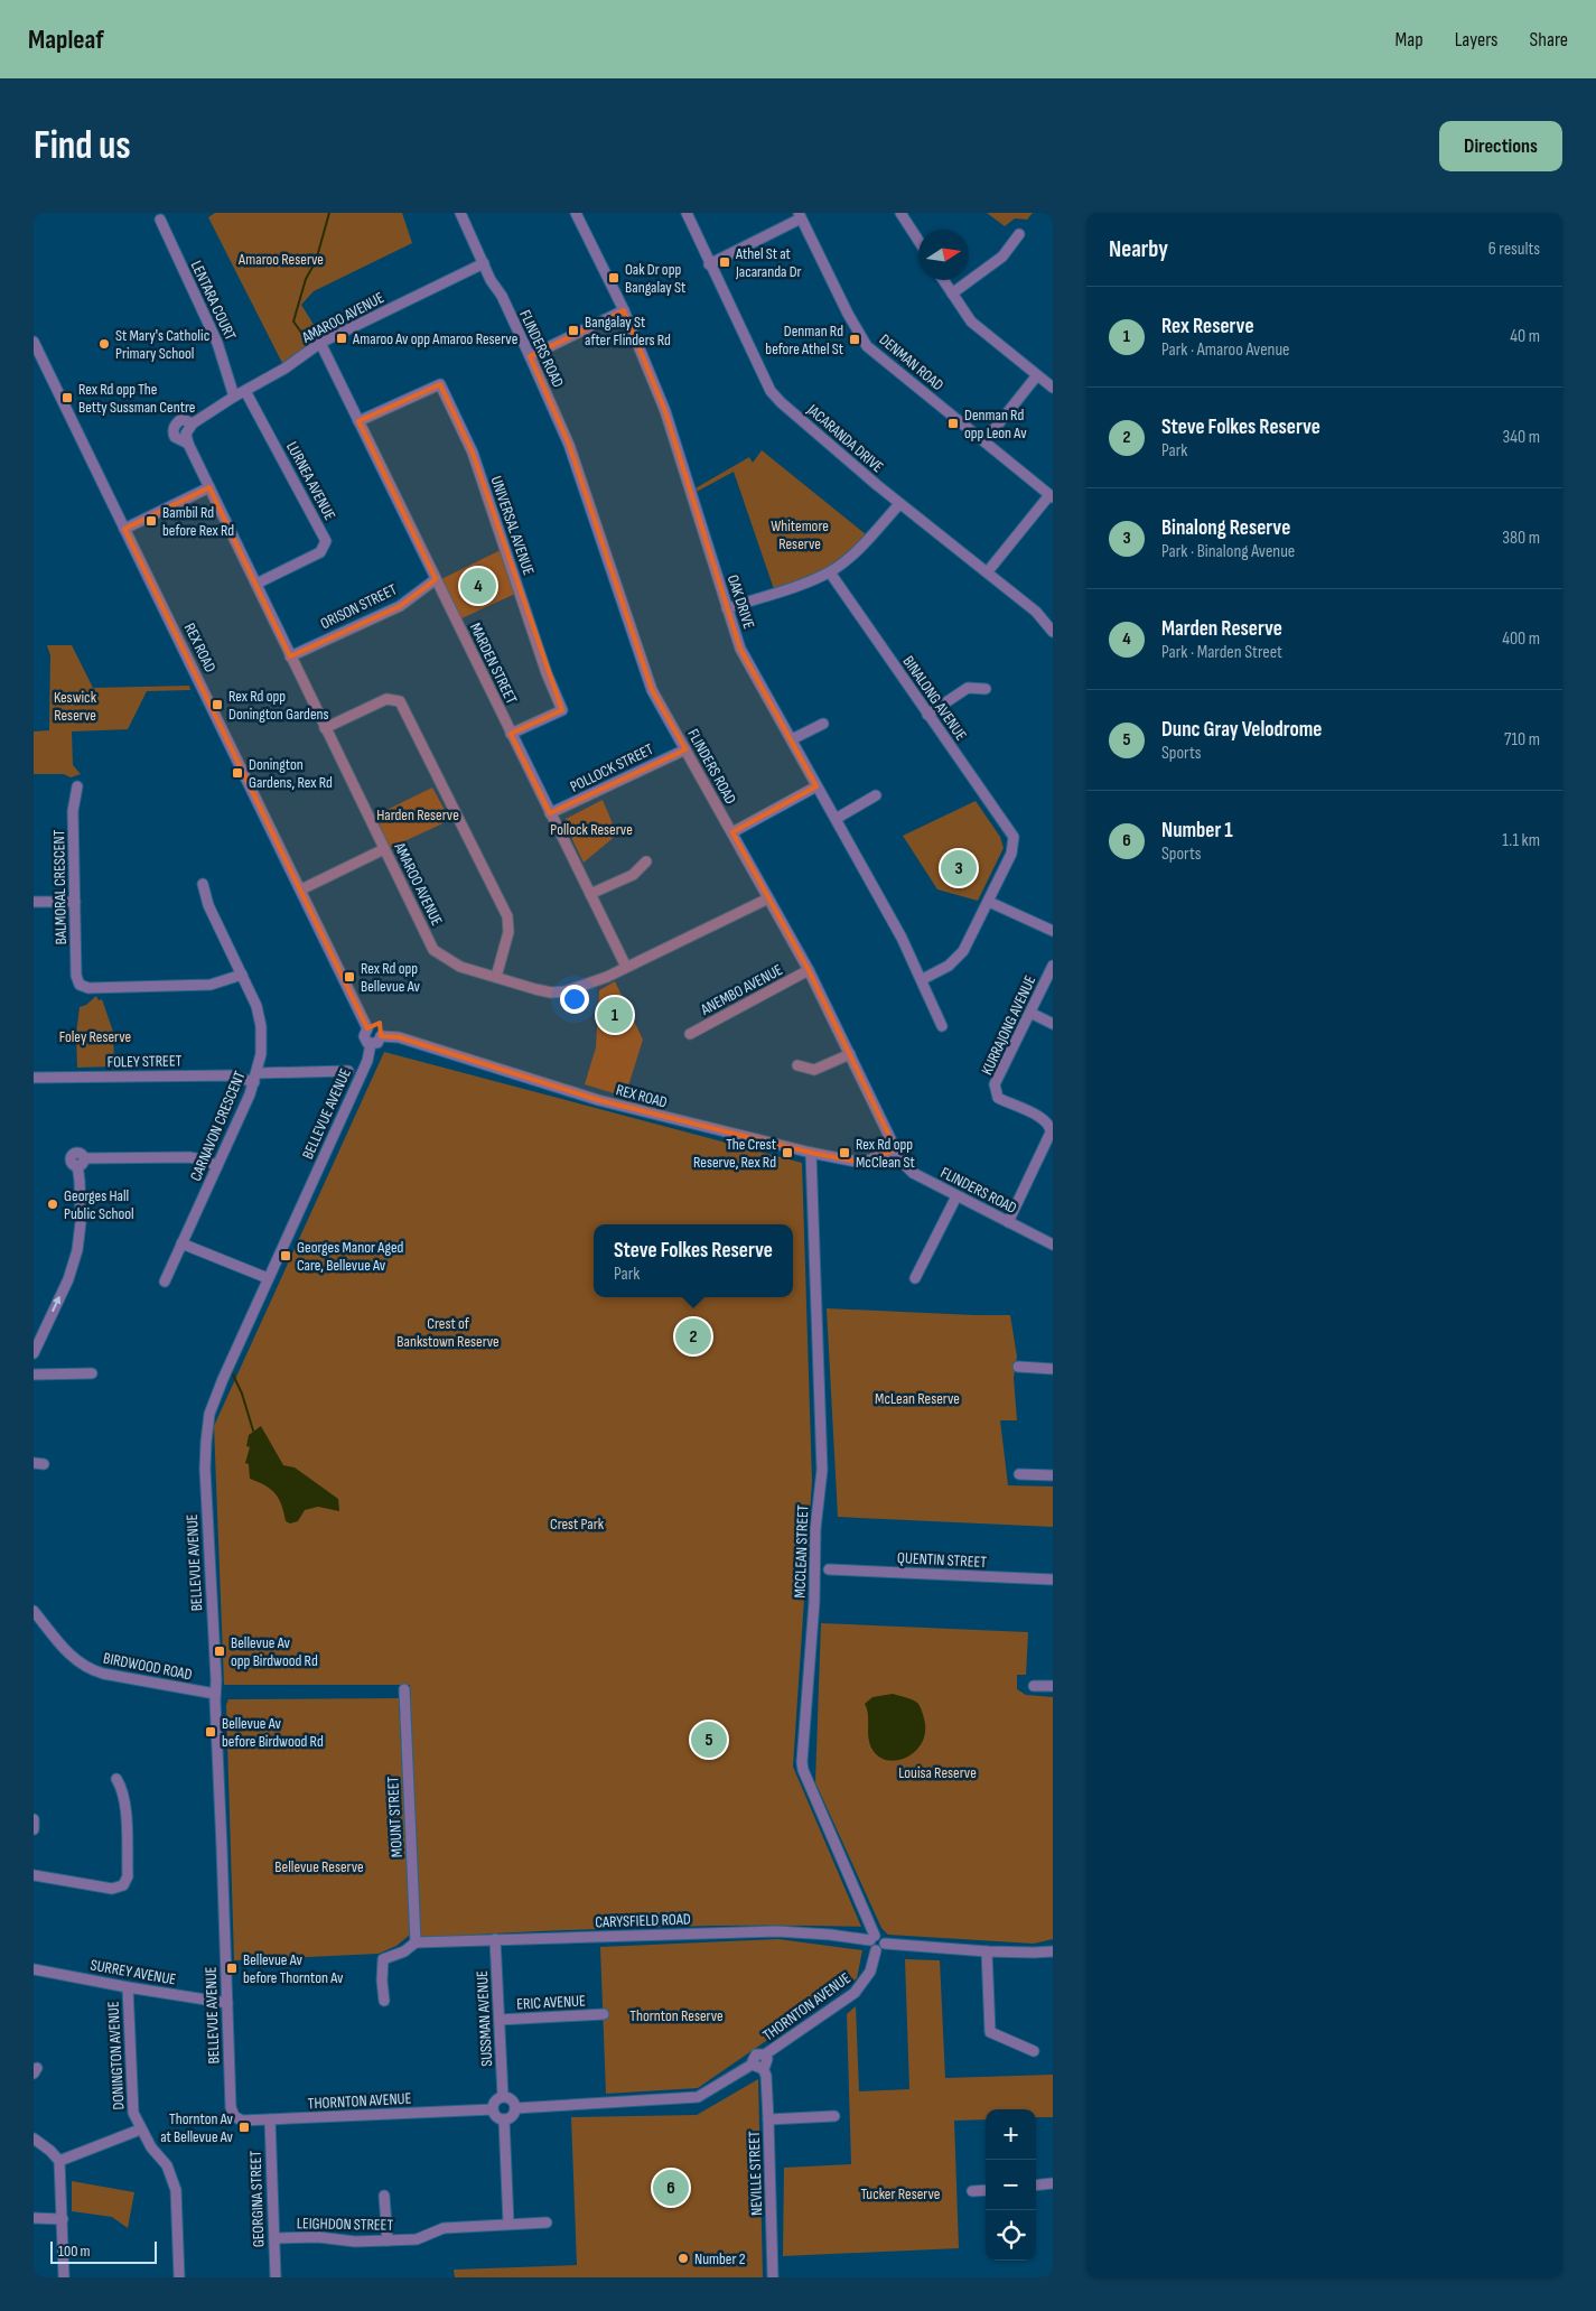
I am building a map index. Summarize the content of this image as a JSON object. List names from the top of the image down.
{
  "streets": {
    "street": [
      "LENTARA COURT",
      "AMAROO AVENUE",
      "FLINDERS ROAD",
      "DENMAN ROAD",
      "JACARANDA DRIVE",
      "LURNEA AVENUE",
      "UNIVERSAL AVENUE",
      "OAK DRIVE",
      "ORISON STREET",
      "REX ROAD",
      "MARDEN STREET",
      "BINALONG AVENUE",
      "POLLOCK STREET",
      "BALMORAL CRESCENT",
      "ANEMBO AVENUE",
      "KURRAJONG AVENUE",
      "FOLEY STREET",
      "BELLEVUE AVENUE",
      "CARNAVON CRESCENT",
      "MCCLEAN STREET",
      "QUENTIN STREET",
      "BIRDWOOD ROAD",
      "MOUNT STREET",
      "CARYSFIELD ROAD",
      "SURREY AVENUE",
      "ERIC AVENUE",
      "THORNTON AVENUE",
      "SUSSMAN AVENUE",
      "DONINGTON AVENUE",
      "NEVILLE STREET",
      "GEORGINA STREET",
      "LEIGHDON STREET"
    ]
  },
  "crossings": [
    ["LENTARA COURT", "AMAROO AVENUE"],
    ["AMAROO AVENUE", "FLINDERS ROAD"],
    ["AMAROO AVENUE", "LURNEA AVENUE"],
    ["AMAROO AVENUE", "ORISON STREET"],
    ["AMAROO AVENUE", "MARDEN STREET"],
    ["FLINDERS ROAD", "REX ROAD"],
    ["FLINDERS ROAD", "POLLOCK STREET"],
    ["FLINDERS ROAD", "ANEMBO AVENUE"],
    ["FLINDERS ROAD", "KURRAJONG AVENUE"],
    ["UNIVERSAL AVENUE", "MARDEN STREET"],
    ["OAK DRIVE", "BINALONG AVENUE"],
    ["ORISON STREET", "MARDEN STREET"],
    ["REX ROAD", "BELLEVUE AVENUE"],
    ["REX ROAD", "MCCLEAN STREET"],
    ["MARDEN STREET", "POLLOCK STREET"],
    ["BALMORAL CRESCENT", "CARNAVON CRESCENT"],
    ["FOLEY STREET", "CARNAVON CRESCENT"],
    ["BELLEVUE AVENUE", "BIRDWOOD ROAD"],
    ["BELLEVUE AVENUE", "SURREY AVENUE"],
    ["BELLEVUE AVENUE", "THORNTON AVENUE"],
    ["MCCLEAN STREET", "CARYSFIELD ROAD"],
    ["MCCLEAN STREET", "THORNTON AVENUE"],
    ["MOUNT STREET", "CARYSFIELD ROAD"],
    ["CARYSFIELD ROAD", "THORNTON AVENUE"],
    ["CARYSFIELD ROAD", "SUSSMAN AVENUE"],
    ["SURREY AVENUE", "DONINGTON AVENUE"],
    ["ERIC AVENUE", "SUSSMAN AVENUE"],
    ["THORNTON AVENUE", "SUSSMAN AVENUE"],
    ["THORNTON AVENUE", "NEVILLE STREET"],
    ["THORNTON AVENUE", "GEORGINA STREET"],
    ["GEORGINA STREET", "LEIGHDON STREET"]
  ],
  "parks": [
    "Amaroo Reserve",
    "Whitemore Reserve",
    "Keswick Reserve",
    "Harden Reserve",
    "Pollock Reserve",
    "Foley Reserve",
    "Crest of Bankstown Reserve",
    "McLean Reserve",
    "Crest Park",
    "Louisa Reserve",
    "Bellevue Reserve",
    "Thornton Reserve",
    "Tucker Reserve"
  ],
  "places": {
    "transit": [
      "Athel St at Jacaranda Dr",
      "Oak Dr opp Bangalay St",
      "Bangalay St after Flinders Rd",
      "Amaroo Av opp Amaroo Reserve",
      "Denman Rd before Athel St",
      "Rex Rd opp The Betty Sussman Centre",
      "Denman Rd opp Leon Av",
      "Bambil Rd before Rex Rd",
      "Rex Rd opp Donington Gardens",
      "Donington Gardens, Rex Rd",
      "Rex Rd opp Bellevue Av",
      "The Crest Reserve, Rex Rd",
      "Rex Rd opp McClean St",
      "Georges Manor Aged Care, Bellevue Av",
      "Bellevue Av opp Birdwood Rd",
      "Bellevue Av before Birdwood Rd",
      "Bellevue Av before Thornton Av",
      "Thornton Av at Bellevue Av"
    ],
    "other": ["St Mary's Catholic Primary School", "Georges Hall Public School", "Number 2"]
  },
  "scale_bar": "100 m",
  "north": "right",
  "page": {
    "header": "Mapleaf",
    "nav": ["Map", "Layers", "Share"],
    "buttons": "Directions",
    "title": "Find us",
    "heading": ["Nearby", "6 results"],
    "list": [
      {
        "mark": "1",
        "name": "Rex Reserve",
        "note": "Park · Amaroo Avenue",
        "value": "40 m"
      },
      {
        "mark": "2",
        "name": "Steve Folkes Reserve",
        "note": "Park",
        "value": "340 m"
      },
      {
        "mark": "3",
        "name": "Binalong Reserve",
        "note": "Park · Binalong Avenue",
        "value": "380 m"
      },
      {
        "mark": "4",
        "name": "Marden Reserve",
        "note": "Park · Marden Street",
        "value": "400 m"
      },
      {
        "mark": "5",
        "name": "Dunc Gray Velodrome",
        "note": "Sports",
        "value": "710 m"
      },
      {
        "mark": "6",
        "name": "Number 1",
        "note": "Sports",
        "value": "1.1 km"
      }
    ],
    "pins": [
      "4",
      "3",
      "1",
      "2",
      "5",
      "6"
    ],
    "popup": ["Steve Folkes Reserve", "Park"],
    "map_buttons": ["+", "−"],
    "scale": "100 m"
  }
}
